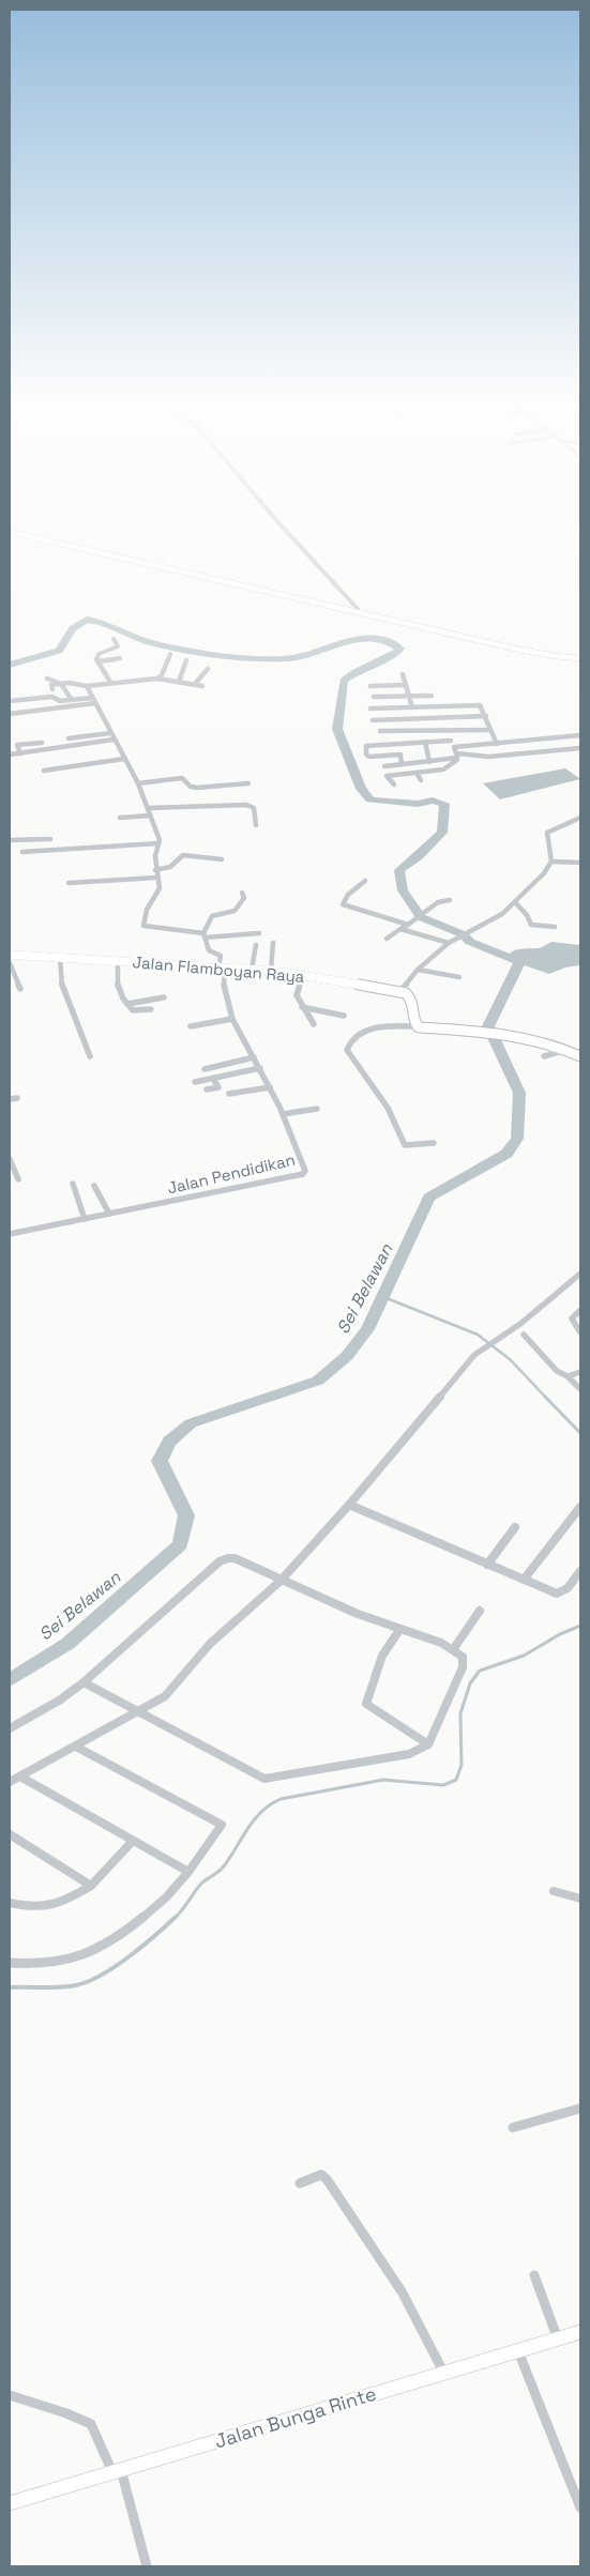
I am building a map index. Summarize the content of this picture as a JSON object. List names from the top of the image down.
{
  "streets": {
    "main road": ["Jalan Flamboyan Raya", "Jalan Bunga Rinte"],
    "street": ["Jalan Pendidikan"]
  },
  "crossings": [
    ["Jalan Flamboyan Raya", "Jalan Pendidikan"]
  ],
  "water": ["Sei Belawan"]
}
